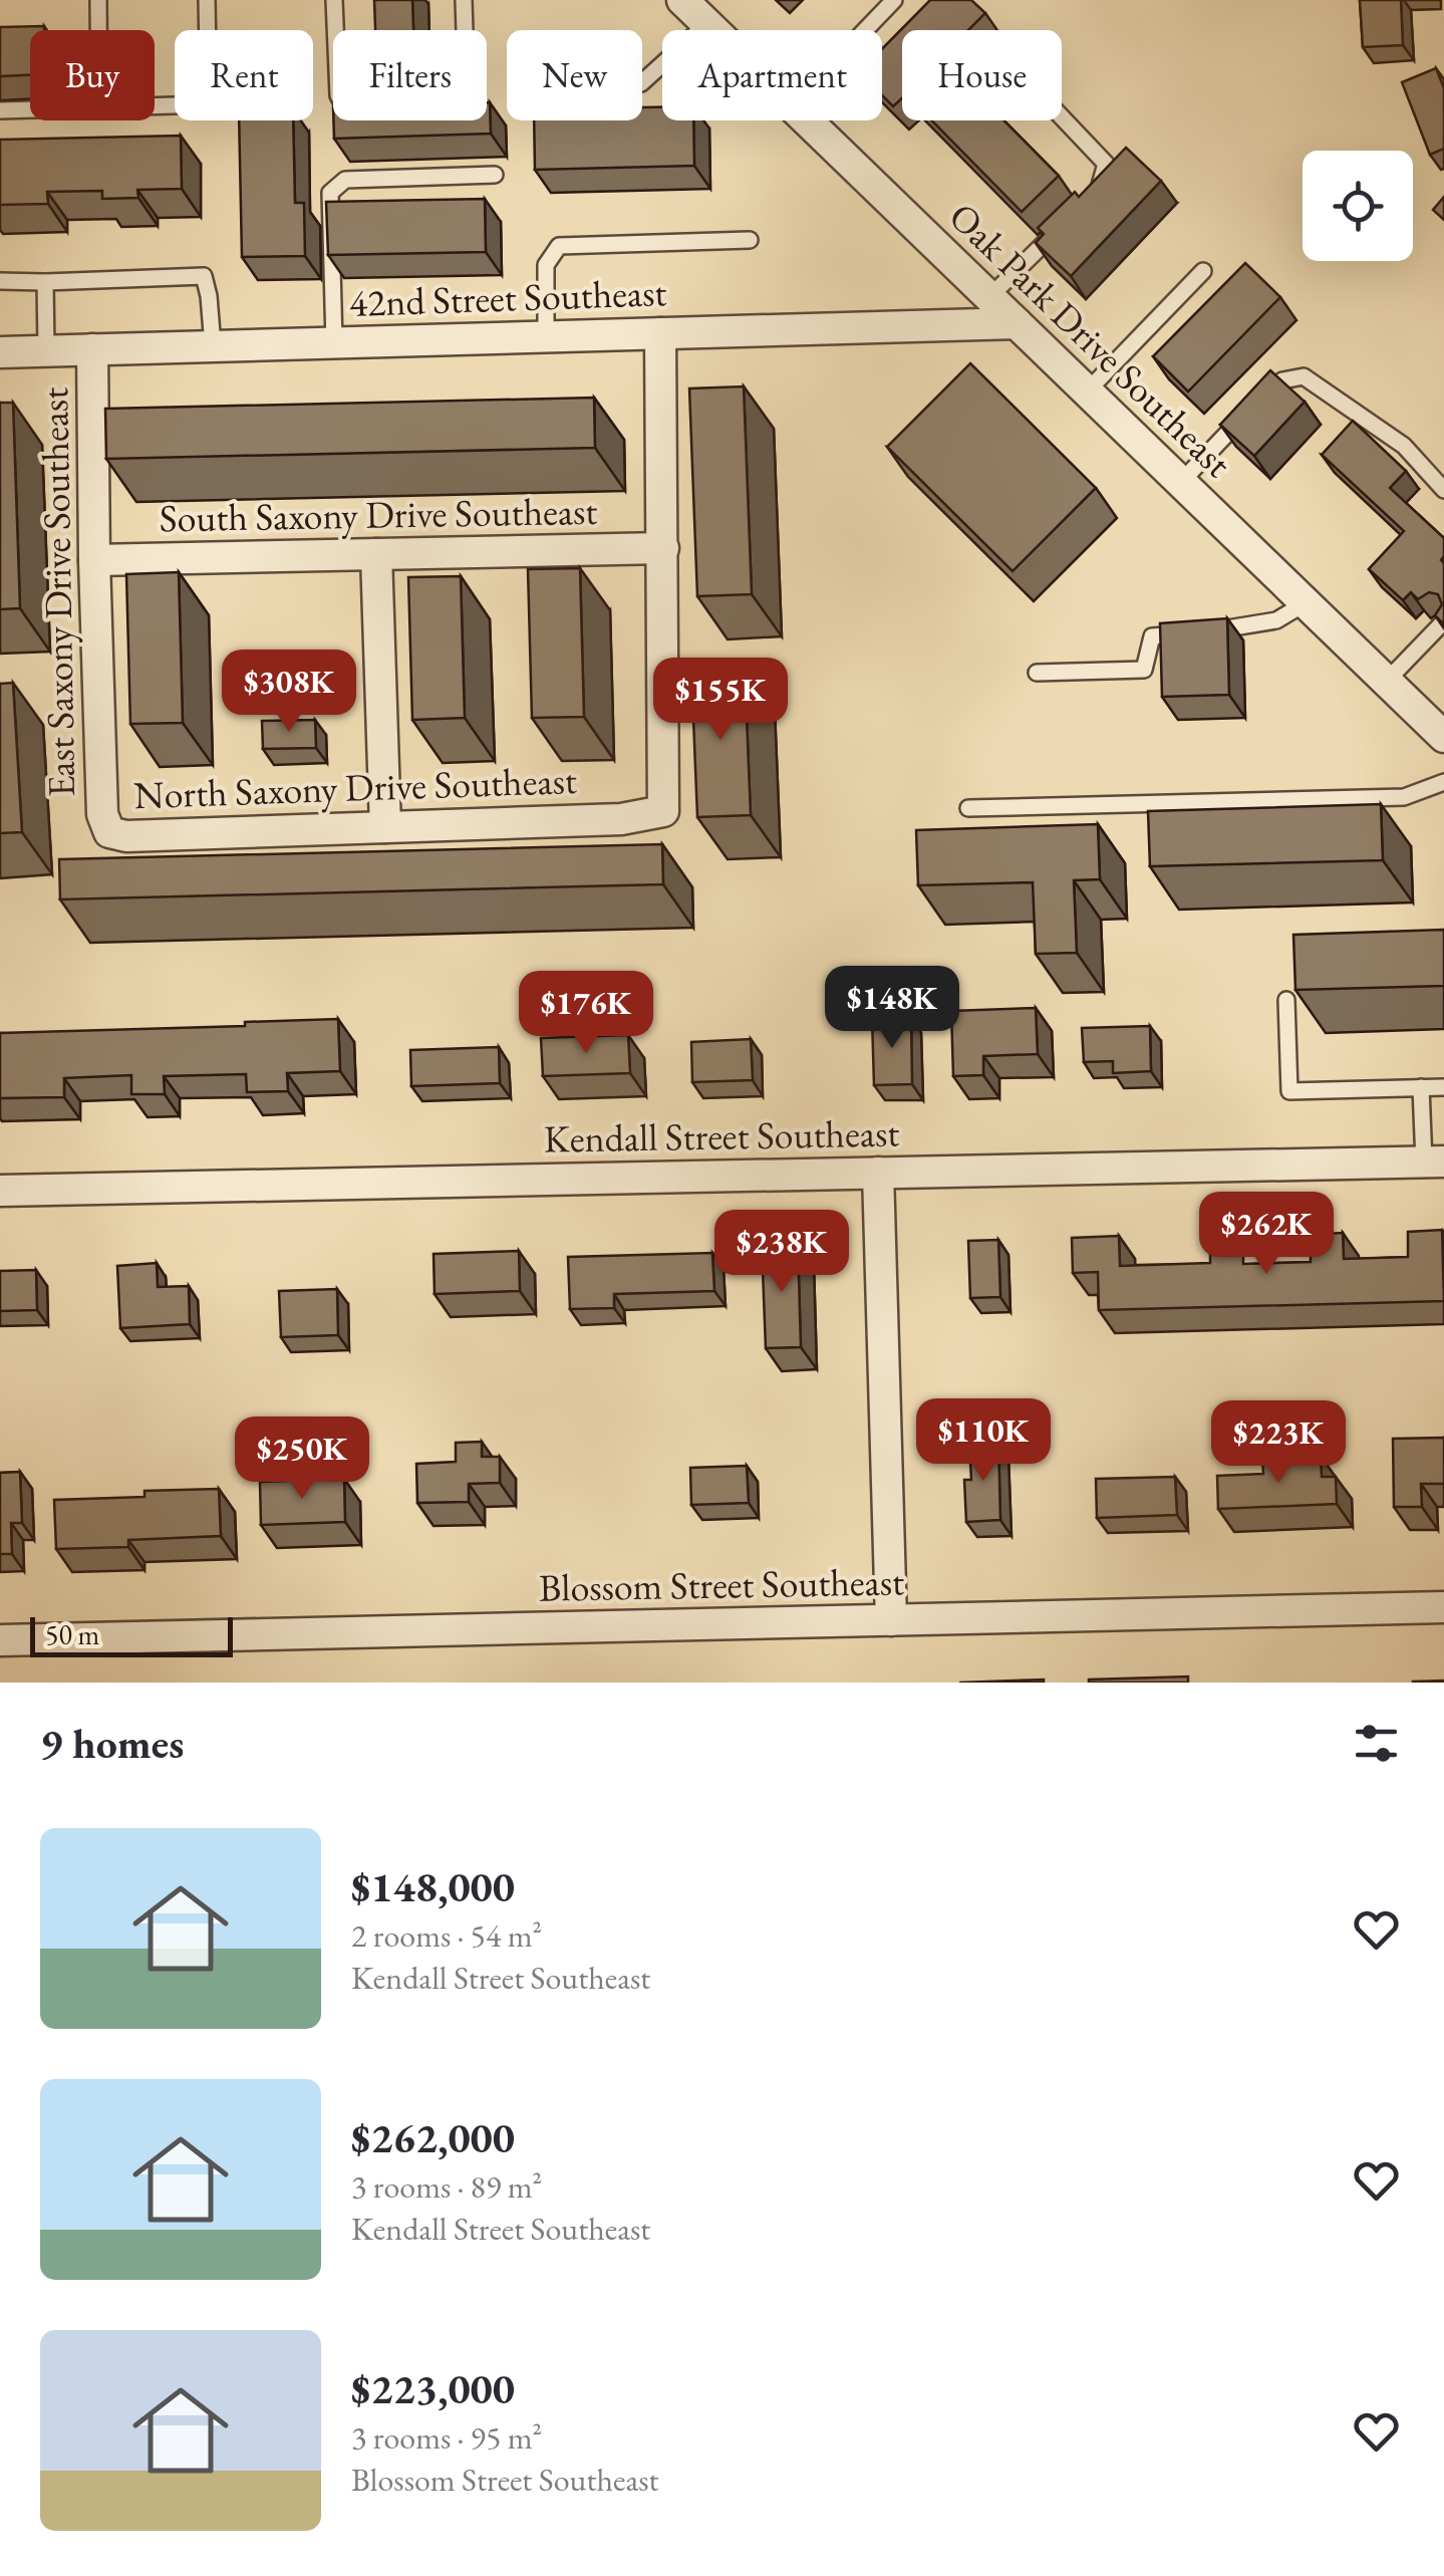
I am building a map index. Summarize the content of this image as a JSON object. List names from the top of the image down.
{
  "streets": {
    "street": [
      "42nd Street Southeast",
      "Oak Park Drive Southeast",
      "South Saxony Drive Southeast",
      "East Saxony Drive Southeast",
      "North Saxony Drive Southeast",
      "Kendall Street Southeast",
      "Blossom Street Southeast"
    ]
  },
  "crossings": [
    ["42nd Street Southeast", "Oak Park Drive Southeast"],
    ["42nd Street Southeast", "East Saxony Drive Southeast"],
    ["South Saxony Drive Southeast", "East Saxony Drive Southeast"],
    ["South Saxony Drive Southeast", "North Saxony Drive Southeast"],
    ["East Saxony Drive Southeast", "North Saxony Drive Southeast"]
  ],
  "scale_bar": "50 m",
  "page": {
    "chip": [
      "Buy",
      "Rent",
      "Filters",
      "New",
      "Apartment",
      "House"
    ],
    "price": [
      "$308K",
      "$155K",
      "$148K",
      "$176K",
      "$262K",
      "$238K",
      "$110K",
      "$223K",
      "$250K"
    ],
    "scale": "50 m",
    "heading": "9 homes",
    "list": [
      {
        "name": "$148,000",
        "note": "2 rooms · 54 m² · Kendall Street Southeast"
      },
      {
        "name": "$262,000",
        "note": "3 rooms · 89 m² · Kendall Street Southeast"
      },
      {
        "name": "$223,000",
        "note": "3 rooms · 95 m² · Blossom Street Southeast"
      }
    ]
  }
}
